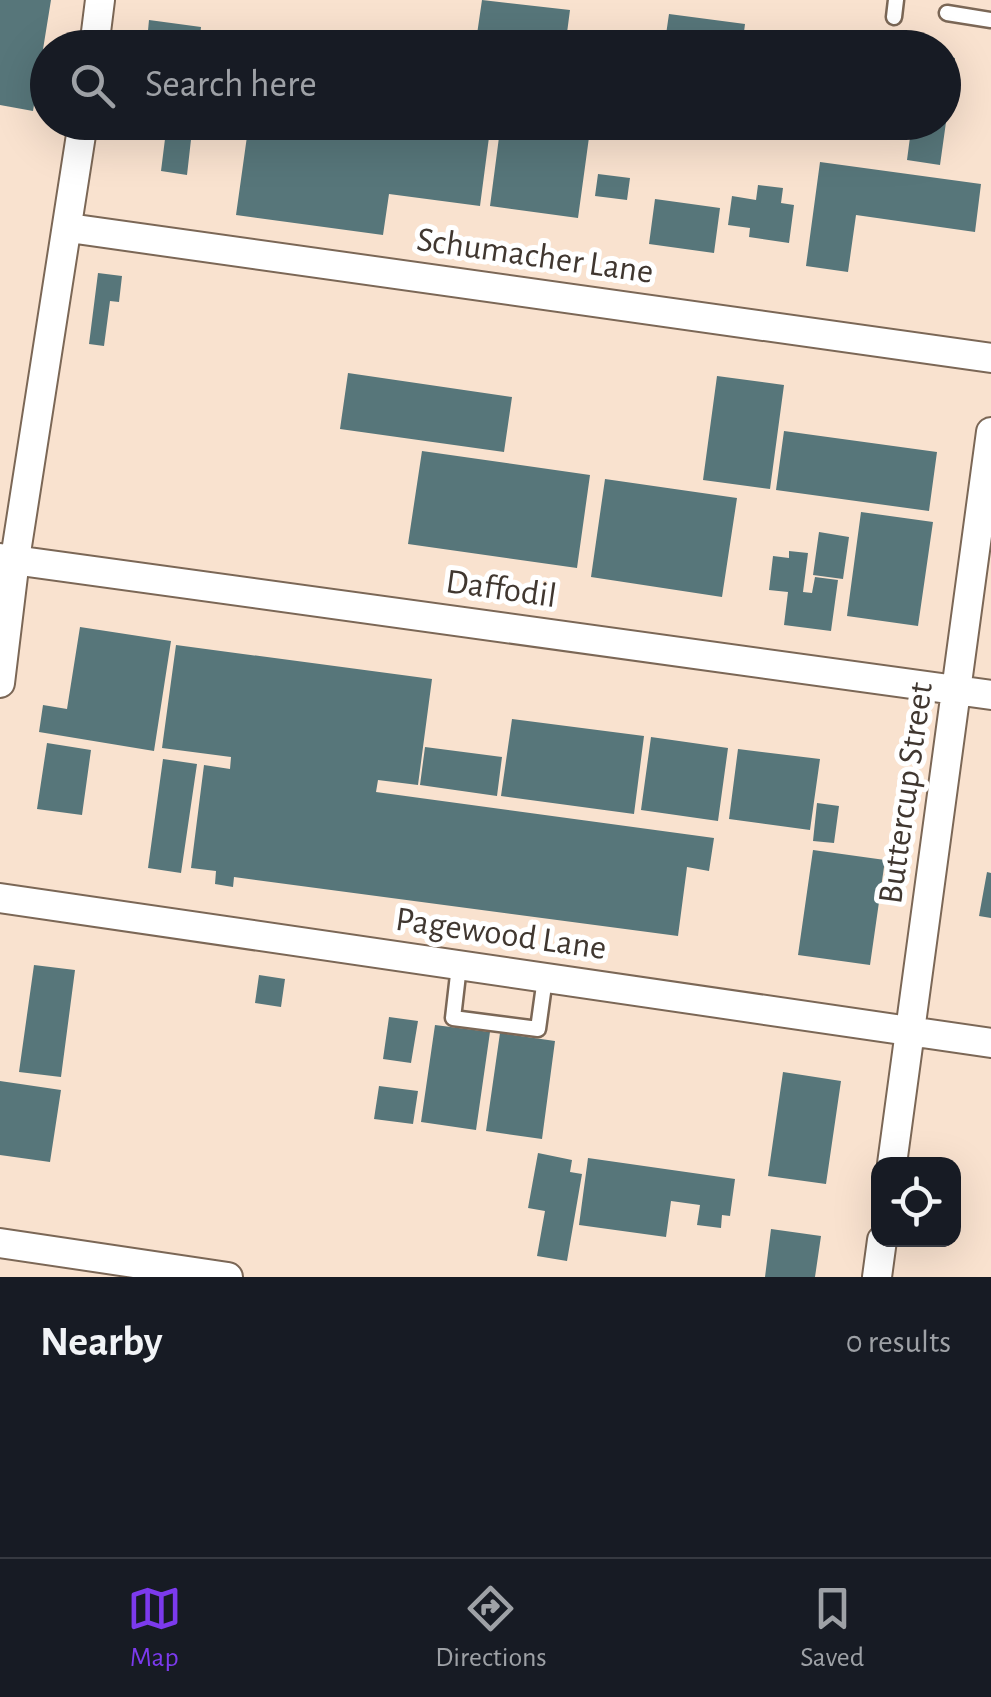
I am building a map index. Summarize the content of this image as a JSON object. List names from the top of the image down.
{
  "streets": {
    "street": [
      "Schumacher Lane",
      "Daffodil",
      "Buttercup Street",
      "Pagewood Lane"
    ]
  },
  "crossings": [
    ["Daffodil", "Buttercup Street"],
    ["Buttercup Street", "Pagewood Lane"]
  ],
  "page": {
    "search": "Search here",
    "heading": ["Nearby", "0 results"],
    "nav": ["Map", "Directions", "Saved"]
  }
}
